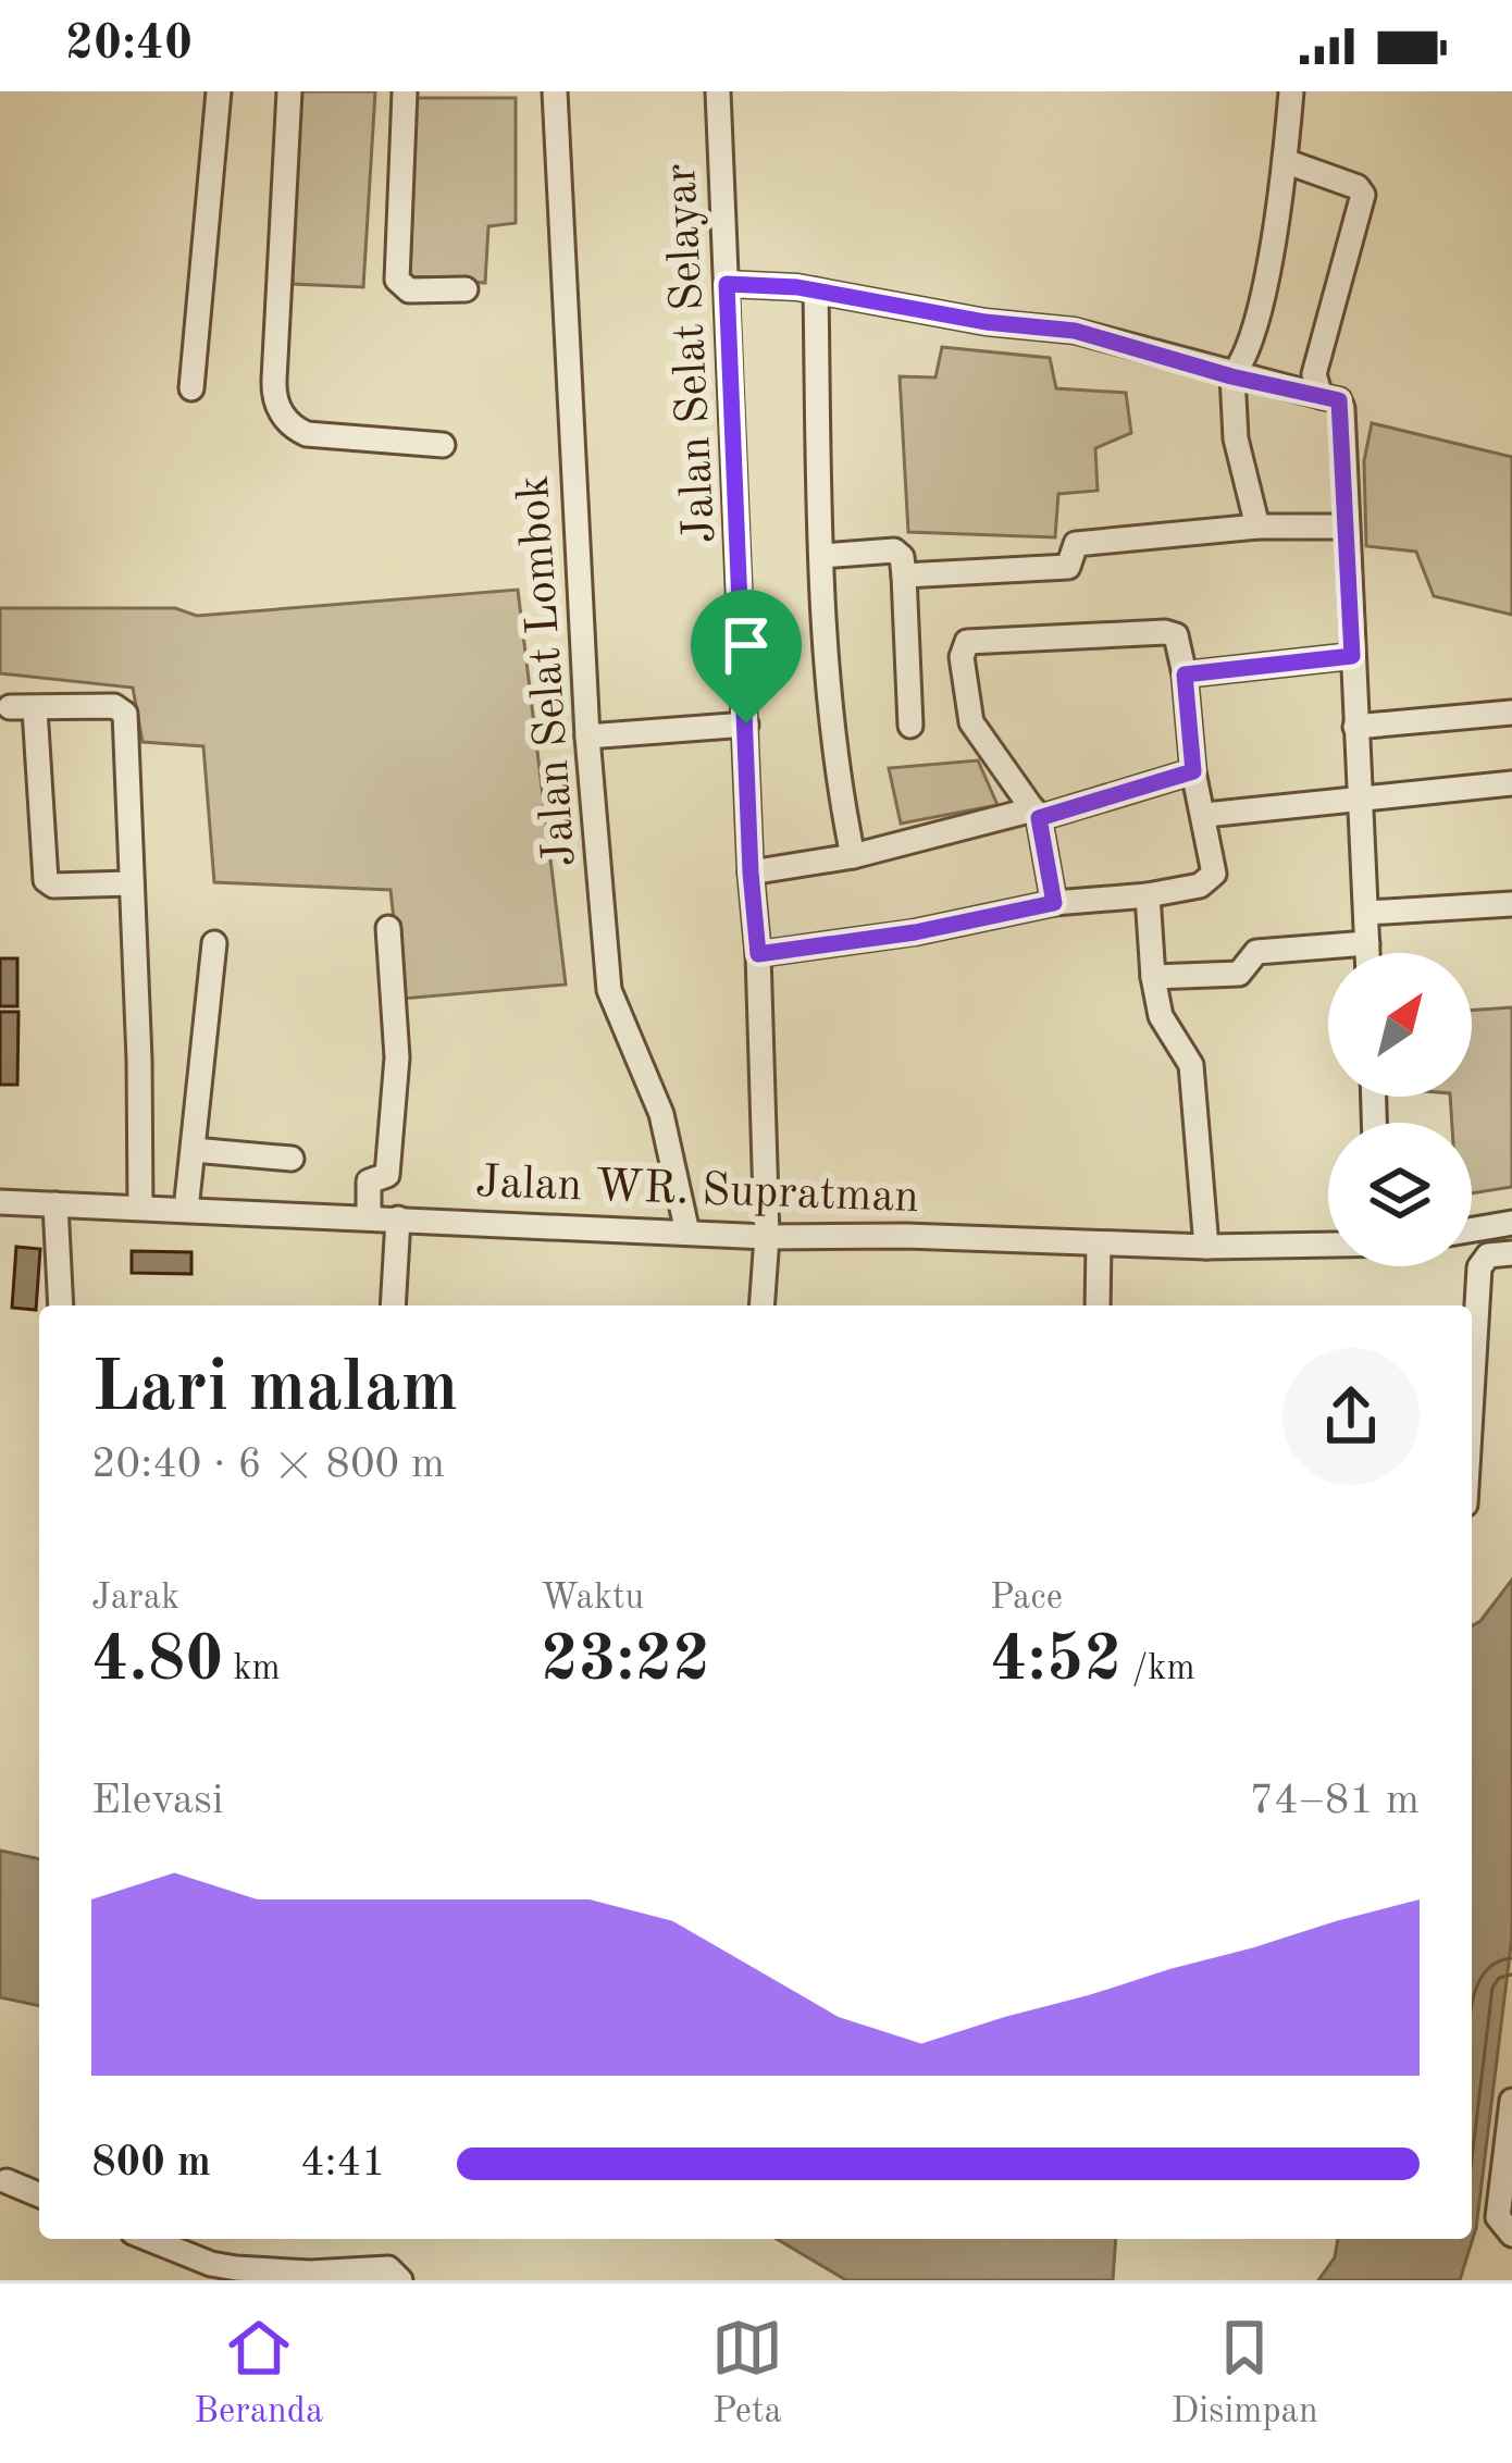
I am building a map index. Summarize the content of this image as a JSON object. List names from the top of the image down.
{
  "streets": {
    "street": ["Jalan Selat Selayar", "Jalan Selat Lombok", "Jalan WR. Supratman"]
  },
  "crossings": [
    ["Jalan Selat Selayar", "Jalan WR. Supratman"],
    ["Jalan Selat Lombok", "Jalan WR. Supratman"]
  ],
  "north": "top right",
  "page": {
    "status": "20:40",
    "heading": ["Lari malam", "20:40 · 6 × 800 m"],
    "stats": [
      ["Jarak", "4.80 km"],
      ["Waktu", "23:22"],
      ["Pace", "4:52 /km"]
    ],
    "chart": ["Elevasi", "74–81 m"],
    "list": [
      {
        "name": "800 m",
        "note": "4:41"
      }
    ],
    "tabs": ["Beranda", "Peta", "Disimpan"]
  }
}
